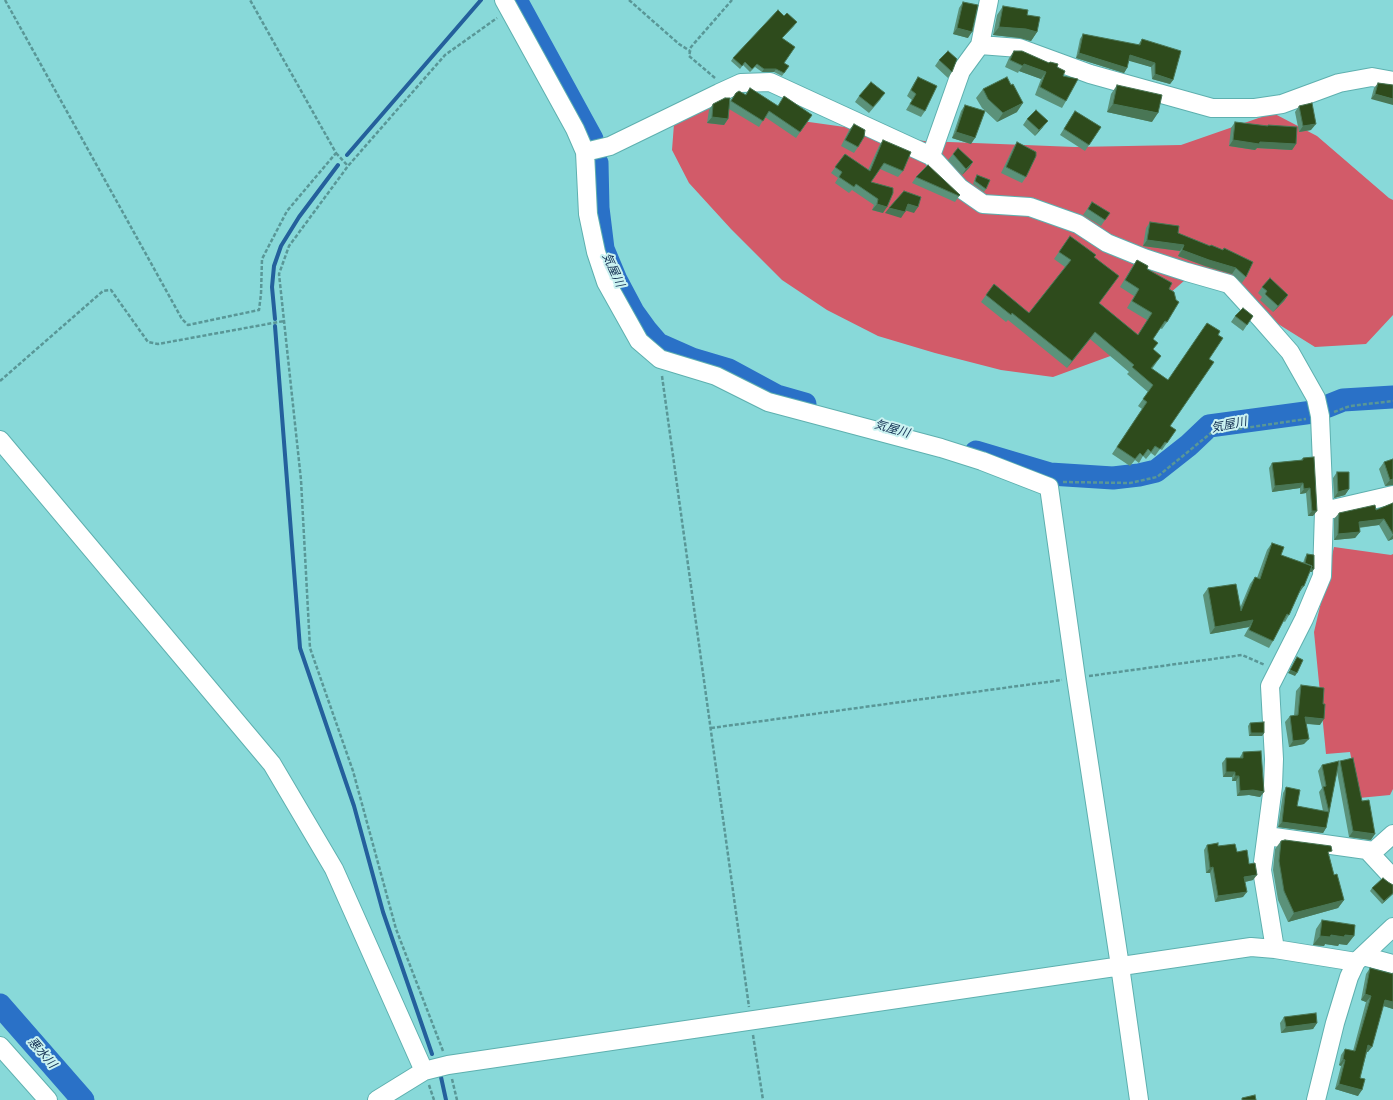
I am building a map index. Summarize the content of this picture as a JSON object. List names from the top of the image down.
{
  "water": ["気屋川", "悪水川"]
}
